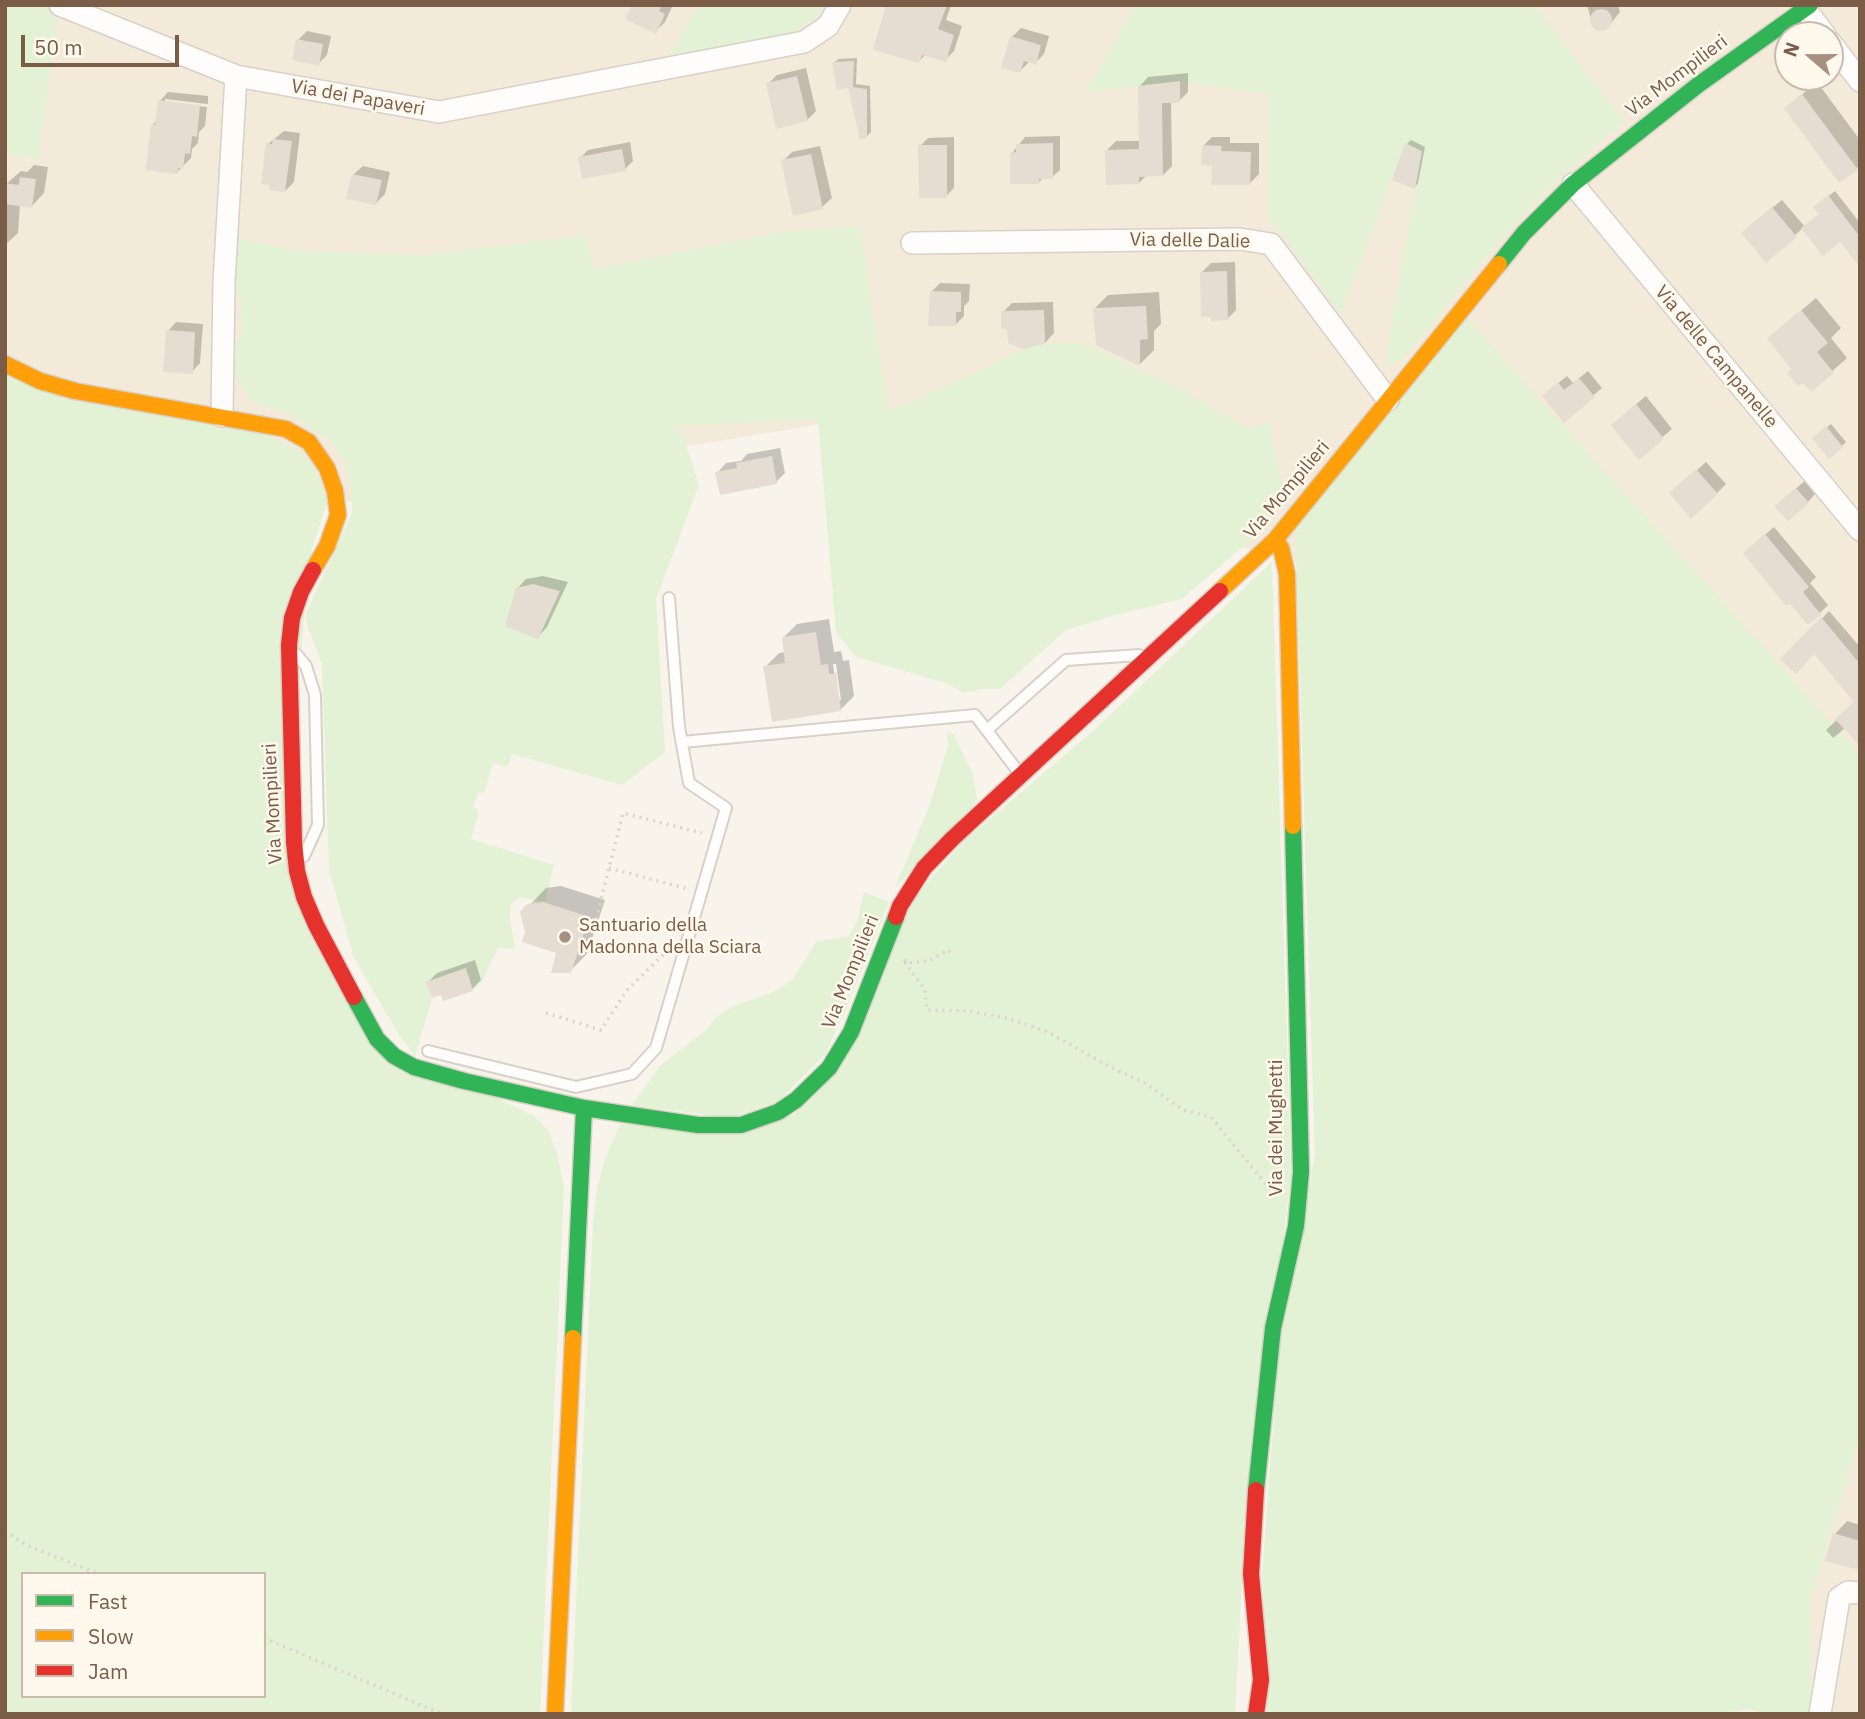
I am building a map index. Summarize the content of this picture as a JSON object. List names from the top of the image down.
{
  "streets": {
    "street": [
      "Via Mompilieri",
      "Via dei Papaveri",
      "Via delle Dalie",
      "Via delle Campanelle",
      "Via dei Mughetti"
    ]
  },
  "crossings": [
    ["Via Mompilieri", "Via delle Dalie"],
    ["Via Mompilieri", "Via delle Campanelle"],
    ["Via Mompilieri", "Via dei Mughetti"]
  ],
  "places": ["Santuario della Madonna della Sciara"],
  "legend": ["Fast", "Slow", "Jam"],
  "scale_bar": "50 m",
  "north": "left"
}
